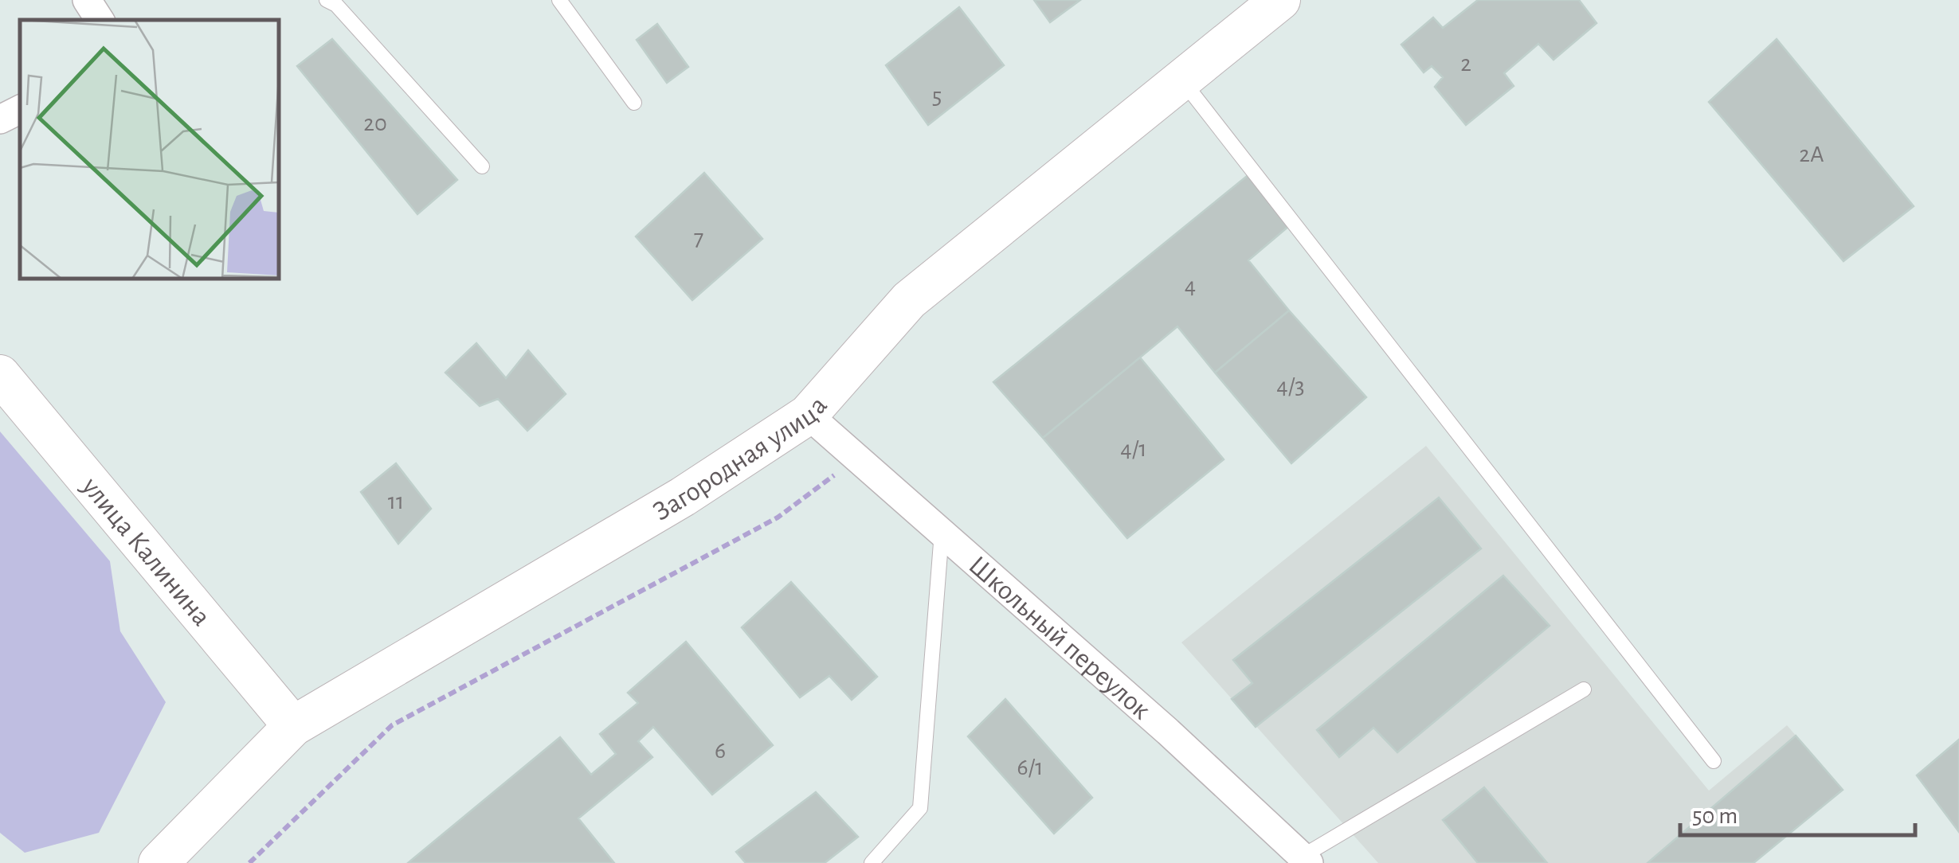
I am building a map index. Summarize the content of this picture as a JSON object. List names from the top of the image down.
{
  "streets": {
    "street": ["Загородная улица", "улица Калинина", "Школьный переулок"]
  },
  "crossings": [
    ["Загородная улица", "улица Калинина"],
    ["Загородная улица", "Школьный переулок"]
  ],
  "house_numbers": [
    "2",
    "5",
    "20",
    "2А",
    "7",
    "4",
    "4/3",
    "4/1",
    "11",
    "6",
    "6/1"
  ],
  "scale_bar": "50 m"
}
